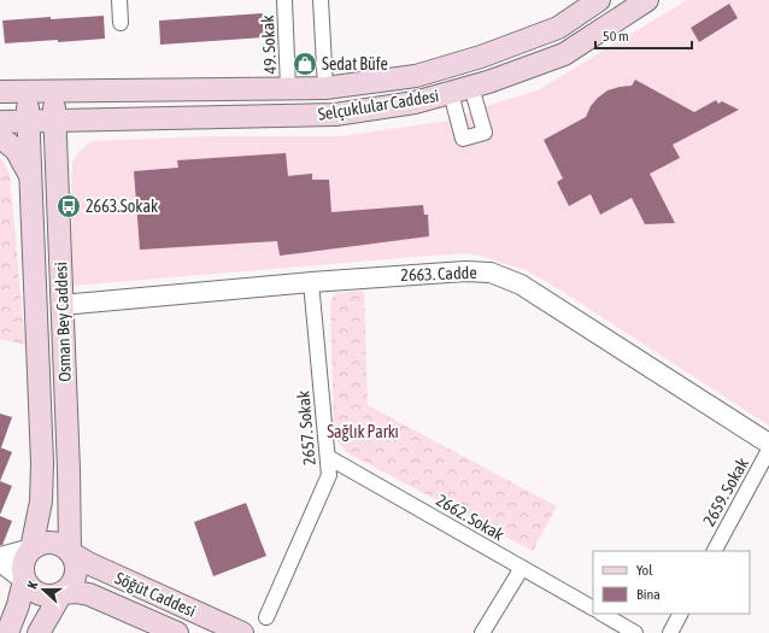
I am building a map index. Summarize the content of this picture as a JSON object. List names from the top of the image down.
{
  "streets": {
    "main road": ["Selçuklular Caddesi", "Osman Bey Caddesi", "Söğüt Caddesi"],
    "street": [
      "49. Sokak",
      "2663. Cadde",
      "2657. Sokak",
      "2659. Sokak",
      "2662. Sokak"
    ]
  },
  "crossings": [
    ["49. Sokak", "Selçuklular Caddesi"],
    ["Selçuklular Caddesi", "Osman Bey Caddesi"],
    ["2663. Cadde", "Osman Bey Caddesi"],
    ["2663. Cadde", "2657. Sokak"],
    ["Osman Bey Caddesi", "Söğüt Caddesi"],
    ["2657. Sokak", "2662. Sokak"]
  ],
  "parks": ["Sağlık Parkı"],
  "places": {
    "shop": ["Sedat Büfe"],
    "bus stop": ["2663.Sokak"]
  },
  "legend": ["Yol", "Bina"],
  "scale_bar": "50 m",
  "north": "left"
}
